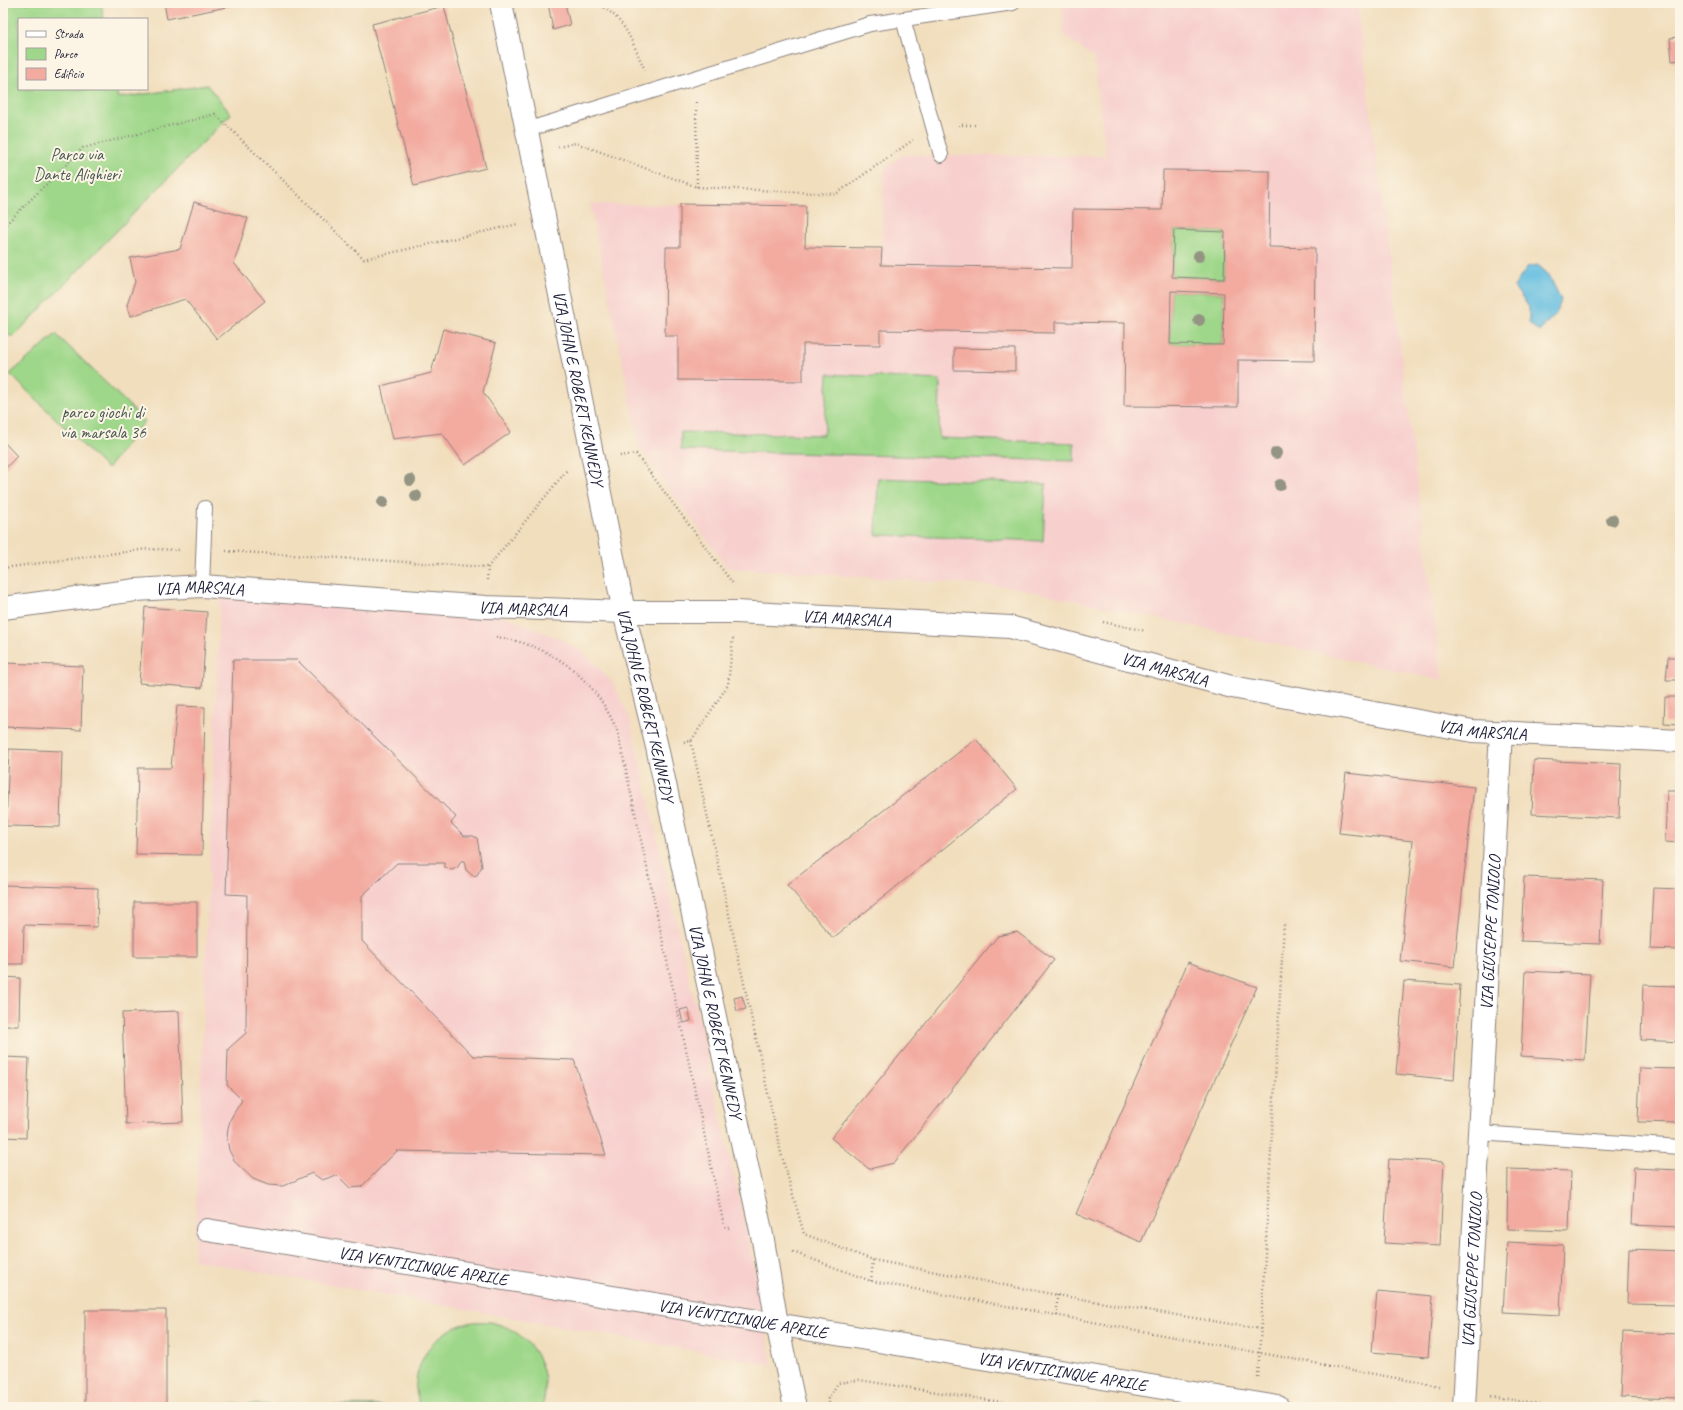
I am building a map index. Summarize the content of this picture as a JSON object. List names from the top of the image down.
{
  "streets": {
    "street": [
      "VIA JOHN E ROBERT KENNEDY",
      "VIA MARSALA",
      "VIA GIUSEPPE TONIOLO",
      "VIA VENTICINQUE APRILE"
    ]
  },
  "crossings": [
    ["VIA JOHN E ROBERT KENNEDY", "VIA MARSALA"],
    ["VIA JOHN E ROBERT KENNEDY", "VIA VENTICINQUE APRILE"],
    ["VIA MARSALA", "VIA GIUSEPPE TONIOLO"]
  ],
  "parks": ["Parco via Dante Alighieri", "parco giochi di via marsala 36"],
  "legend": ["Strada", "Parco", "Edificio"]
}
